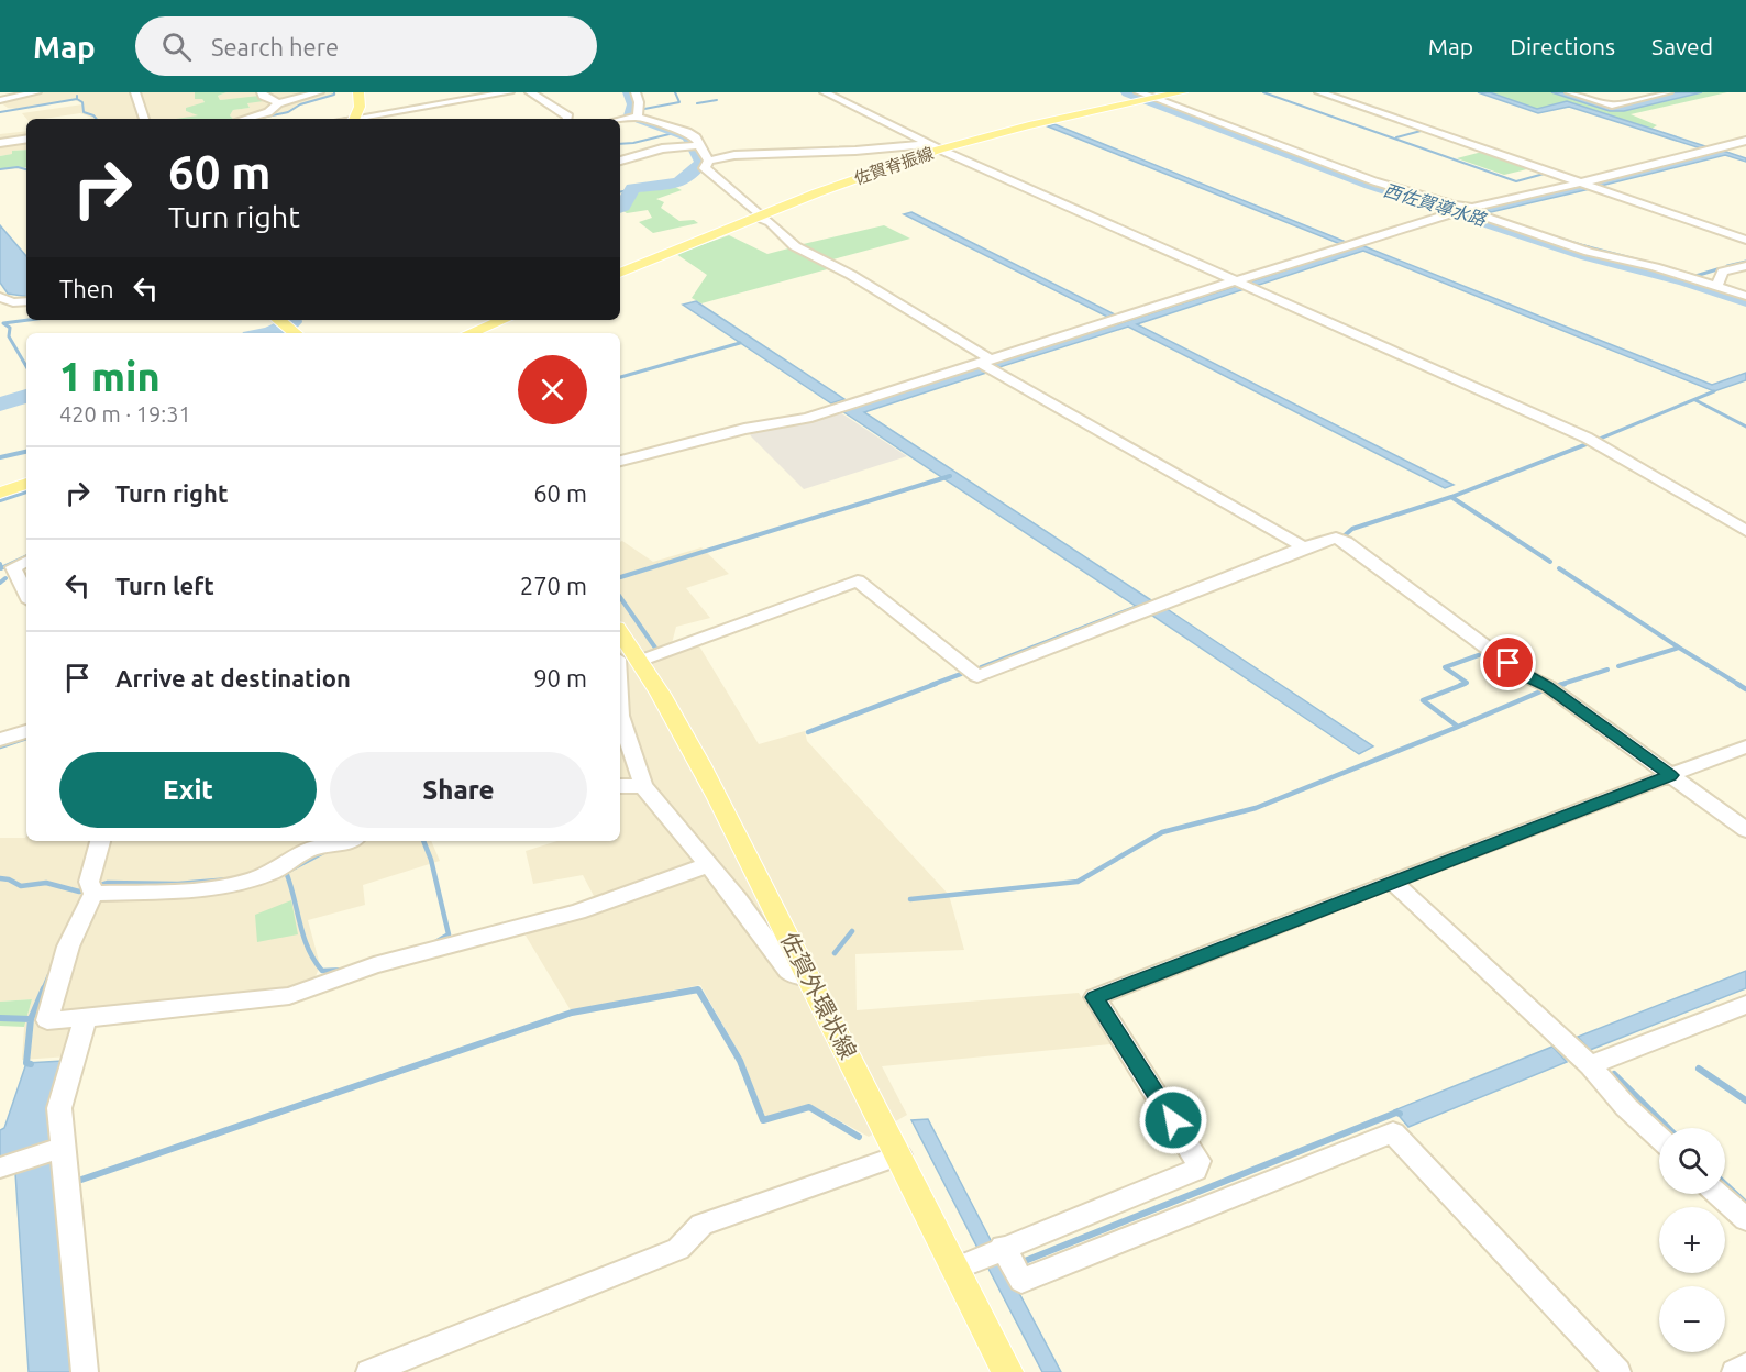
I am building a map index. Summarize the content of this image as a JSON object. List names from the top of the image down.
{
  "streets": {
    "main road": ["佐賀脊振線", "佐賀外環状線"]
  },
  "water": ["西佐賀導水路"],
  "page": {
    "header": "Map",
    "search": "Search here",
    "nav": ["Map", "Directions", "Saved"],
    "turn": ["60 m", "Turn right"],
    "then": "Then",
    "heading": ["1 min", "420 m · 19:31"],
    "list": [
      {
        "name": "Turn right",
        "value": "60 m"
      },
      {
        "name": "Turn left",
        "value": "270 m"
      },
      {
        "name": "Arrive at destination",
        "value": "90 m"
      }
    ],
    "buttons": ["Exit", "Share"],
    "map_buttons": ["+", "−"]
  }
}
